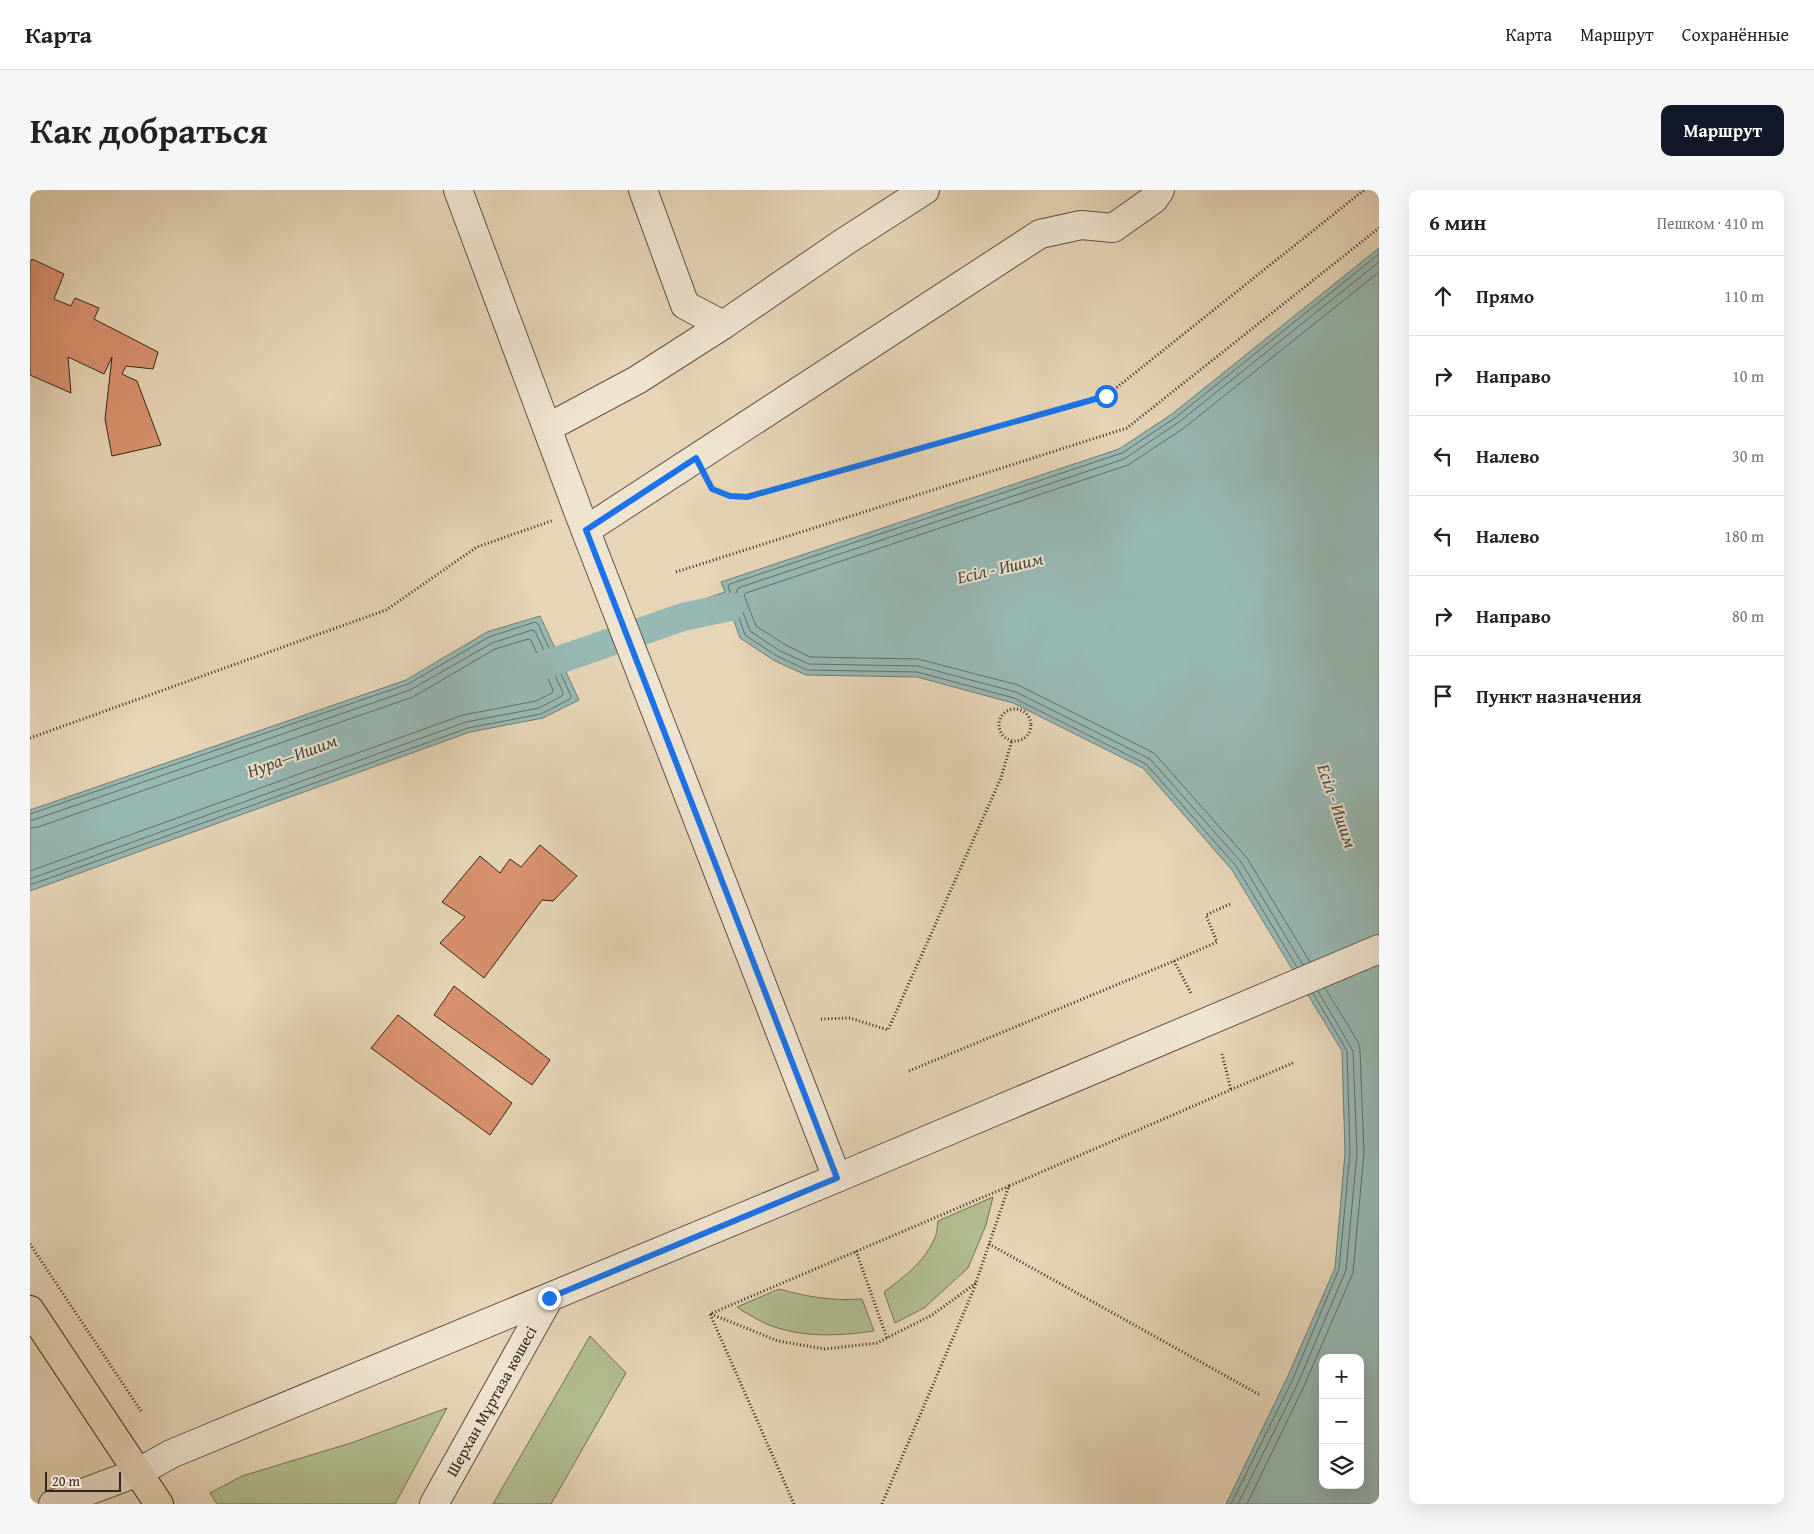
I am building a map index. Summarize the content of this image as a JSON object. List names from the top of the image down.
{
  "streets": {
    "street": ["Шерхан Мұртаза көшесі"]
  },
  "water": ["Есіл - Ишим", "Нура—Ишим"],
  "scale_bar": "20 m",
  "page": {
    "header": "Карта",
    "nav": ["Карта", "Маршрут", "Сохранённые"],
    "title": "Как добраться",
    "buttons": "Маршрут",
    "heading": ["6 мин", "Пешком · 410 m"],
    "list": [
      ["Прямо", "110 m"],
      ["Направо", "10 m"],
      ["Налево", "30 m"],
      ["Налево", "180 m"],
      ["Направо", "80 m"],
      "Пункт назначения"
    ],
    "map_buttons": ["+", "−"],
    "scale": "20 m"
  }
}
